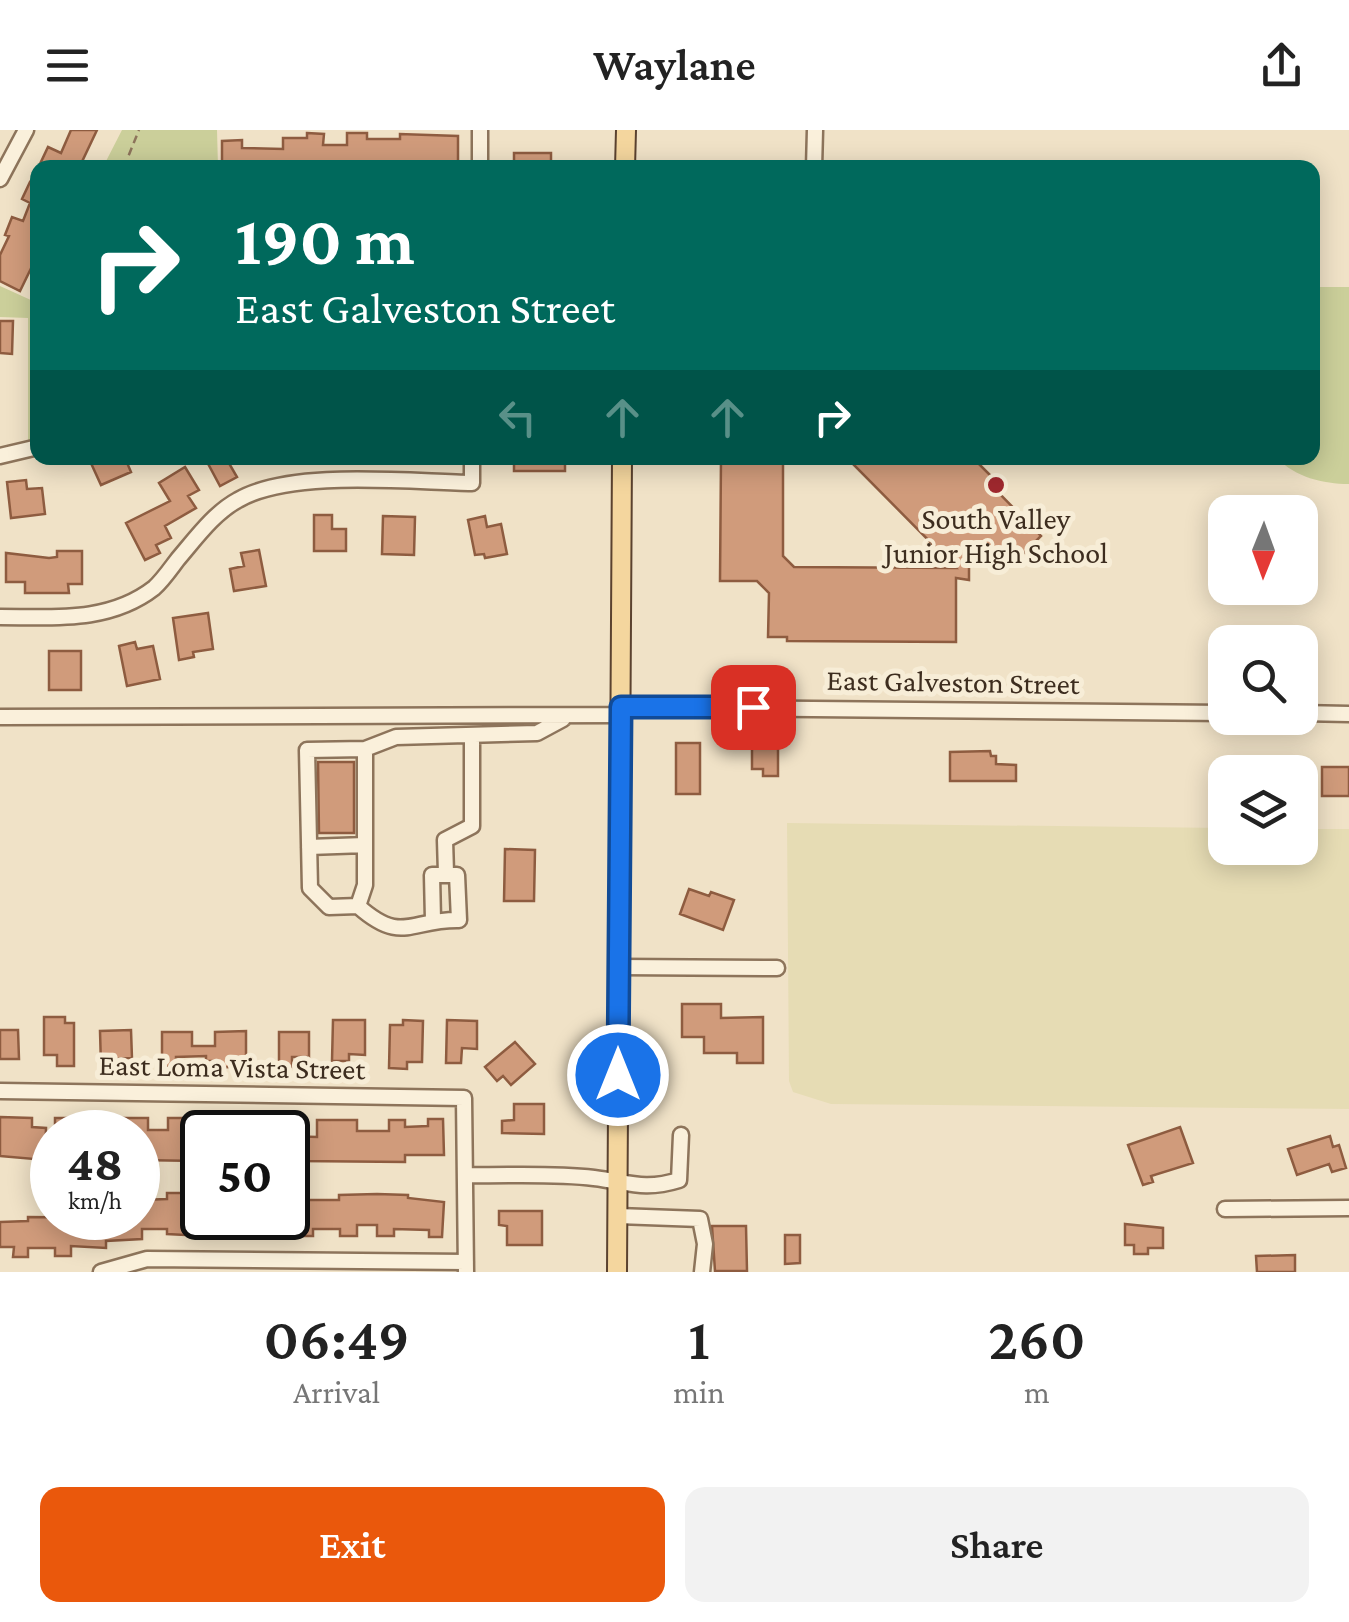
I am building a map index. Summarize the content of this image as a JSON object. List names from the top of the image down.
{
  "streets": {
    "street": ["East Galveston Street", "East Loma Vista Street"]
  },
  "places": ["South Valley Junior High School"],
  "north": "bottom",
  "page": {
    "header": "Waylane",
    "turn": ["190 m", "East Galveston Street"],
    "speed": "48 km/h",
    "limit": "50",
    "eta": [
      "06:49",
      "Arrival",
      "1",
      "min",
      "260",
      "m"
    ],
    "buttons": ["Exit", "Share"]
  }
}
